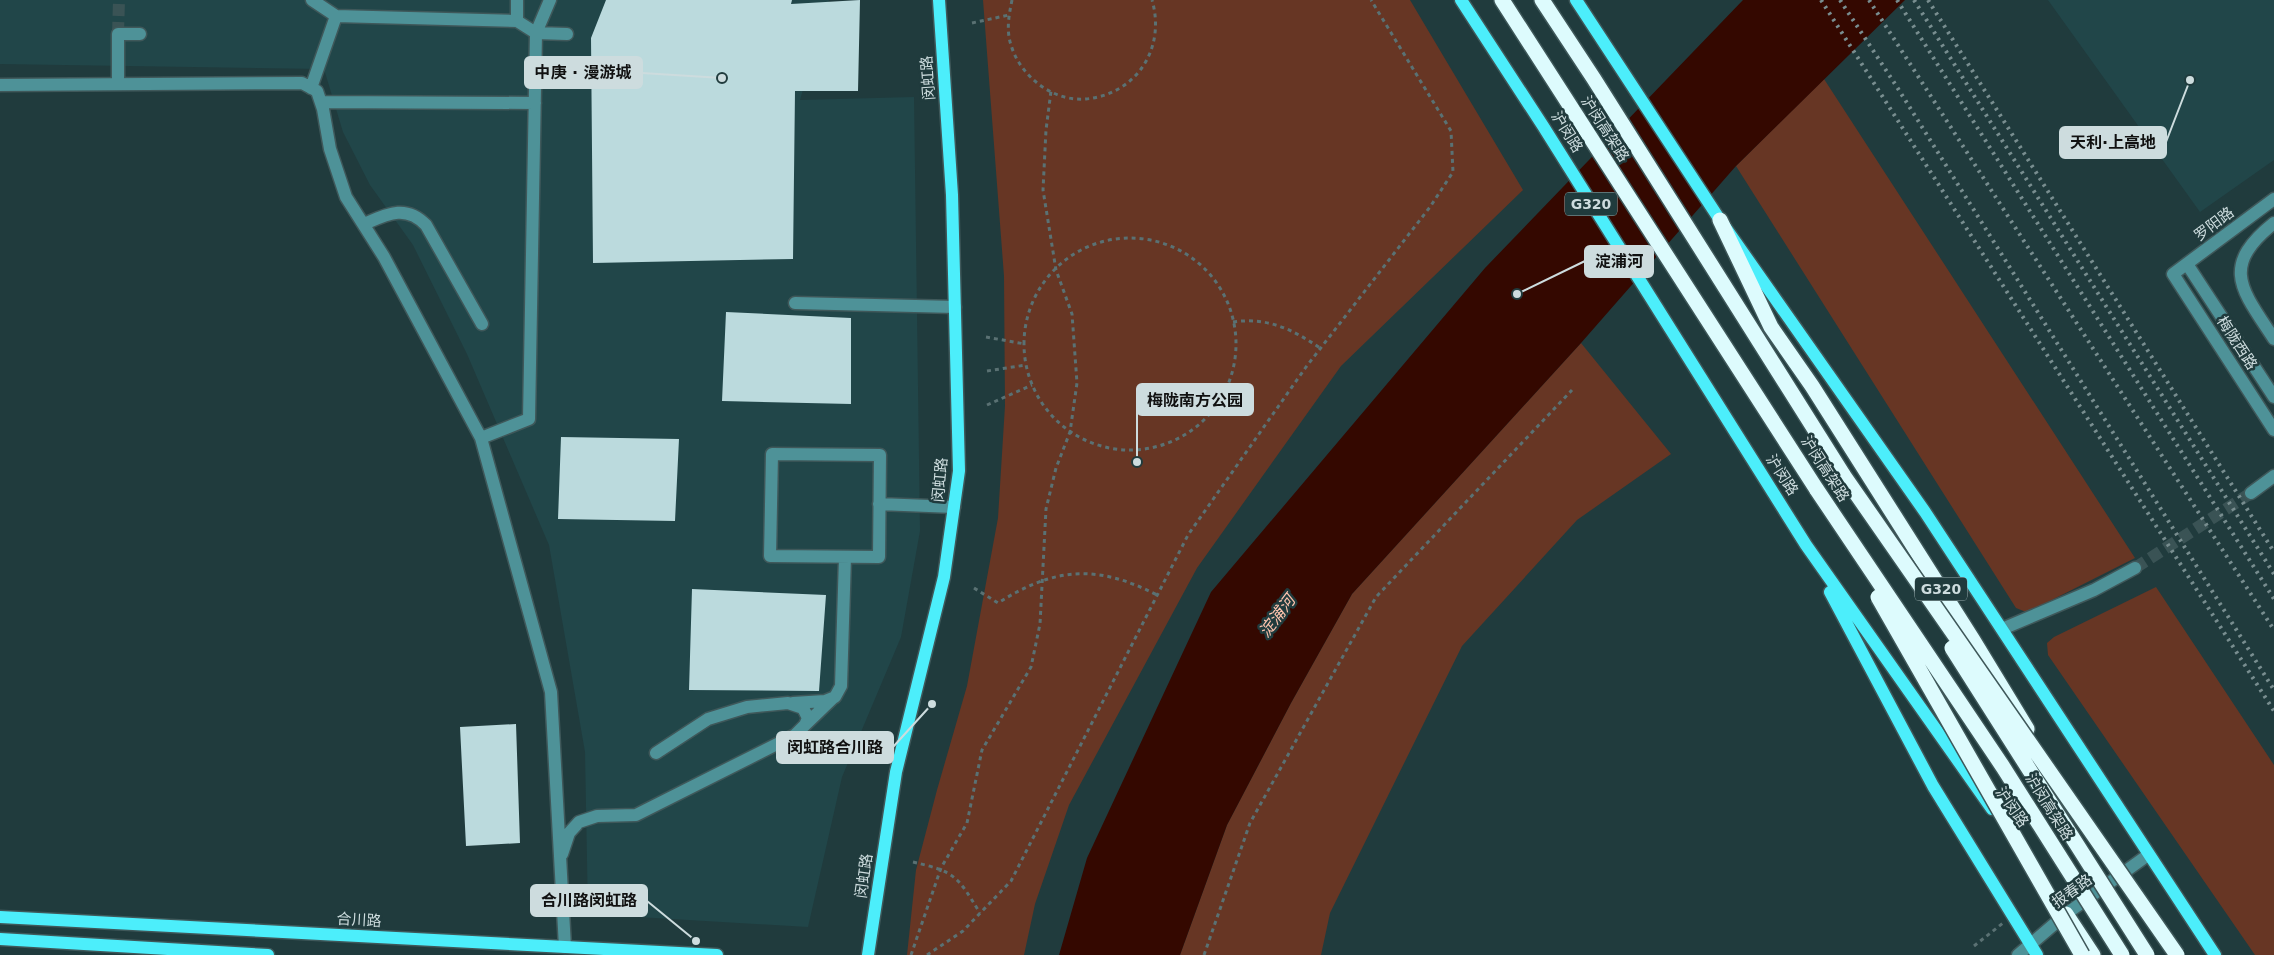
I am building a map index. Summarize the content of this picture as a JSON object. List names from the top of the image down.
{
  "streets": {
    "highway": ["沪闵高架路", "沪闵路", "G320"],
    "main road": ["闵虹路", "合川路"],
    "street": ["罗阳路", "梅陇西路", "报春路"]
  },
  "crossings": [
    ["沪闵路", "报春路"],
    ["G320", "报春路"],
    ["罗阳路", "梅陇西路"]
  ],
  "water": ["淀浦河"],
  "places": [
    "中庚 · 漫游城",
    "天利·上高地",
    "淀浦河",
    "梅陇南方公园",
    "闵虹路合川路",
    "合川路闵虹路"
  ]
}
